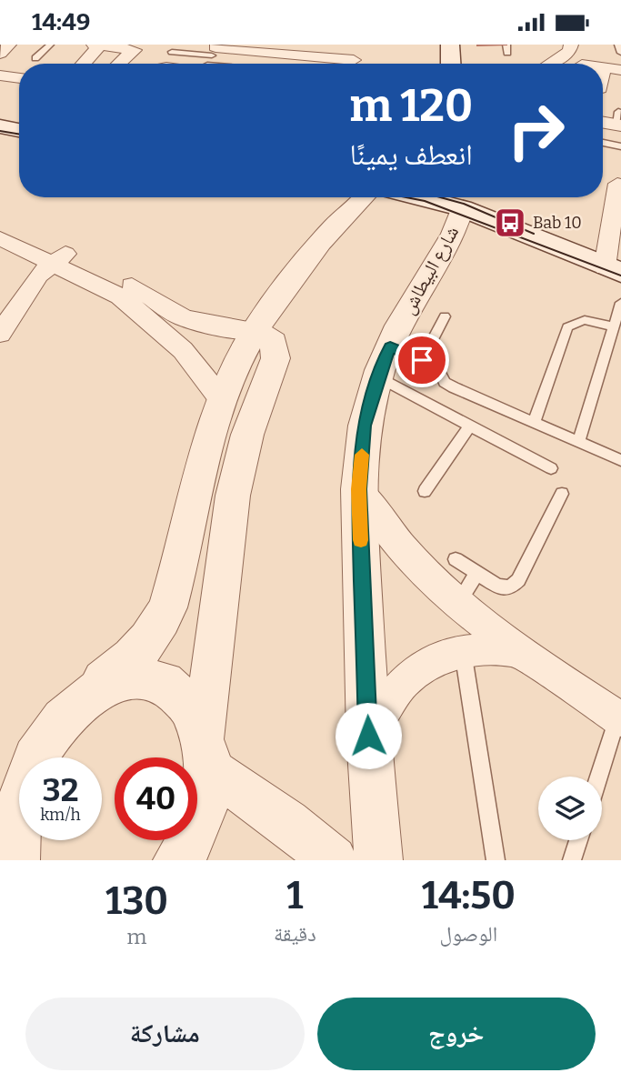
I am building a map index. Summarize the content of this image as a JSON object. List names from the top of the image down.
{
  "streets": {
    "street": ["شارع البيطاش"]
  },
  "places": {
    "bus stop": ["Bab 10"]
  },
  "page": {
    "status": "14:49",
    "turn": ["120 m", "انعطف يمينًا"],
    "speed": "32 km/h",
    "limit": "40",
    "eta": [
      "14:50",
      "الوصول",
      "1",
      "دقيقة",
      "130",
      "m"
    ],
    "buttons": ["خروج", "مشاركة"]
  }
}
